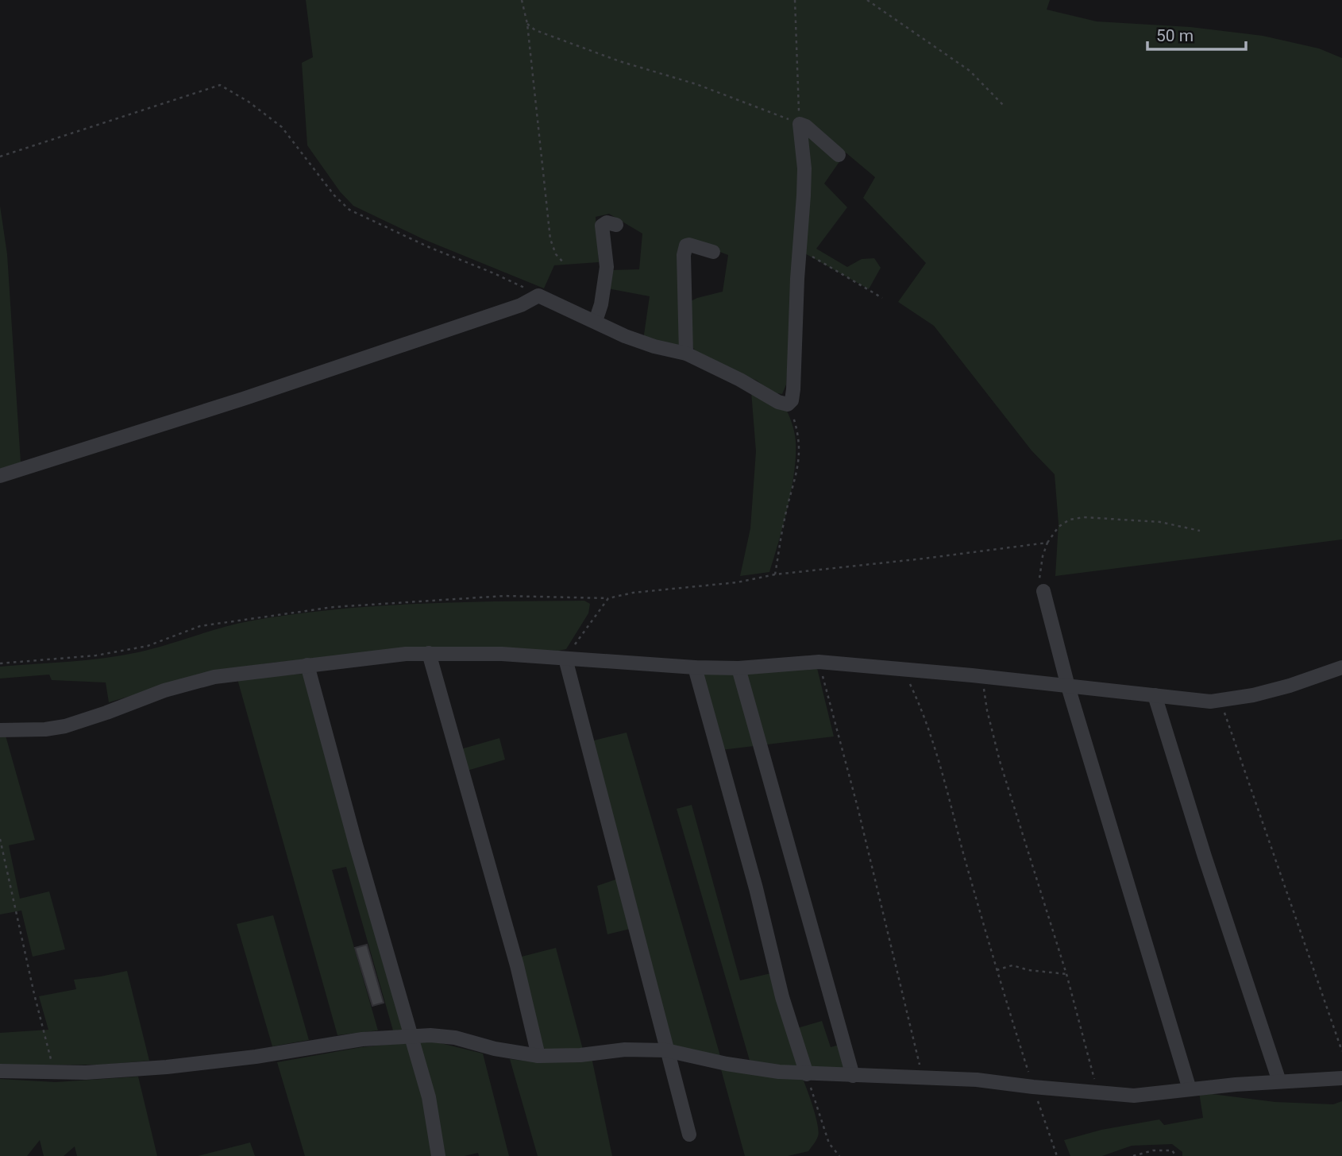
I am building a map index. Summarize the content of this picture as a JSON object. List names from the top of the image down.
{
  "scale_bar": "50 m"
}
